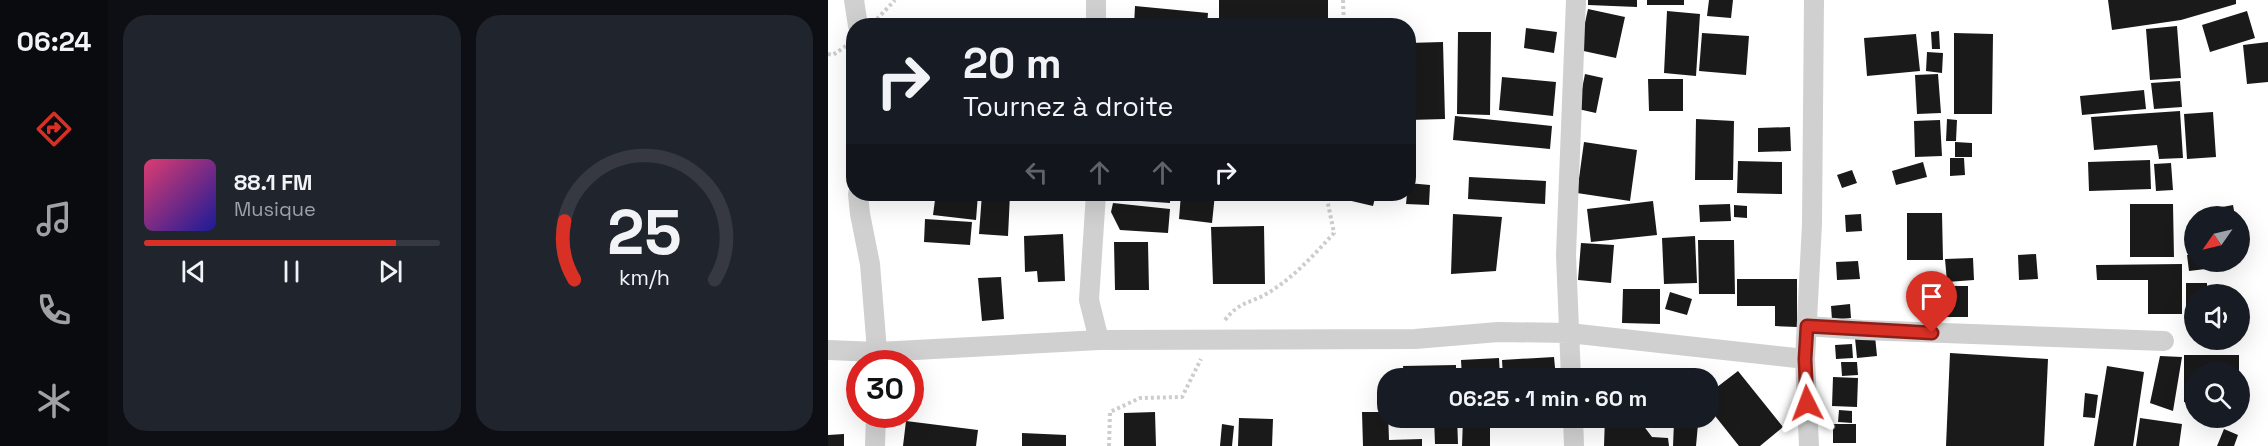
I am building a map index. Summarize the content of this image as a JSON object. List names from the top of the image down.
{
  "north": "bottom left",
  "page": {
    "tabs": "06:24",
    "turn": ["20 m", "Tournez à droite"],
    "song": ["88.1 FM", "Musique"],
    "limit": "30",
    "trip": "06:25 · 1 min · 60 m",
    "gauge": ["25", "km/h"]
  }
}
